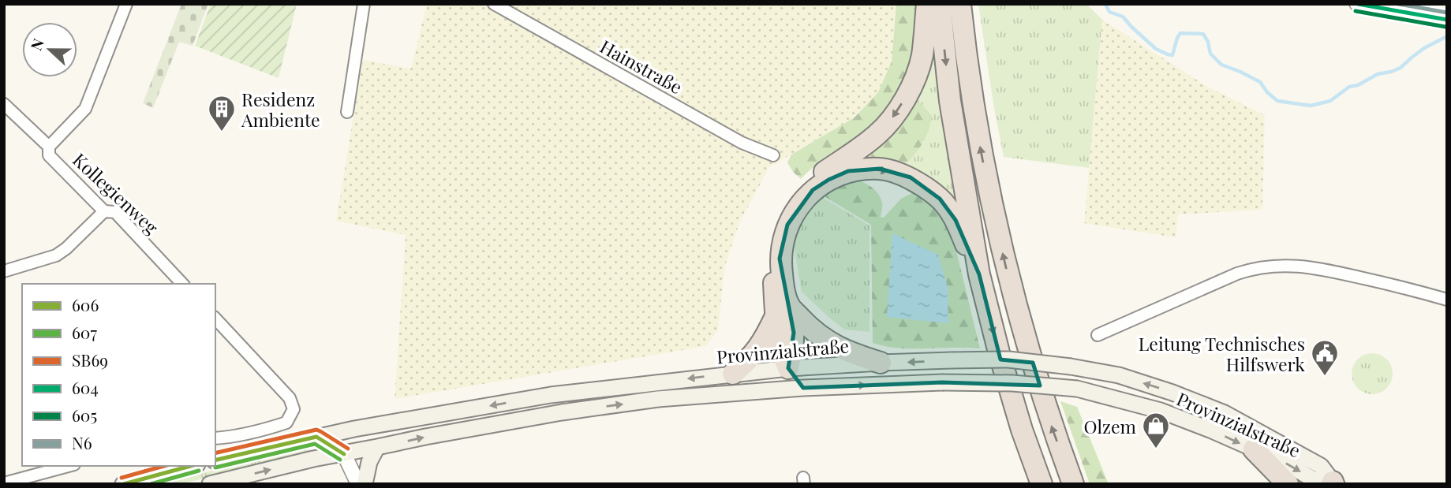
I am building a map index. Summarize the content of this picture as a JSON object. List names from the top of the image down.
{
  "streets": {
    "main road": ["Provinzialstraße"],
    "street": ["Hainstraße", "Kollegienweg"]
  },
  "places": {
    "building": ["Residenz Ambiente"],
    "public building": ["Leitung Technisches Hilfswerk"],
    "shop": ["Olzem"]
  },
  "lines": [
    "transit line 604",
    "transit line N6",
    "transit line 605",
    "transit line SB69",
    "transit line 606",
    "transit line 607"
  ],
  "legend": [
    "606",
    "607",
    "SB69",
    "604",
    "605",
    "N6"
  ],
  "north": "left"
}
